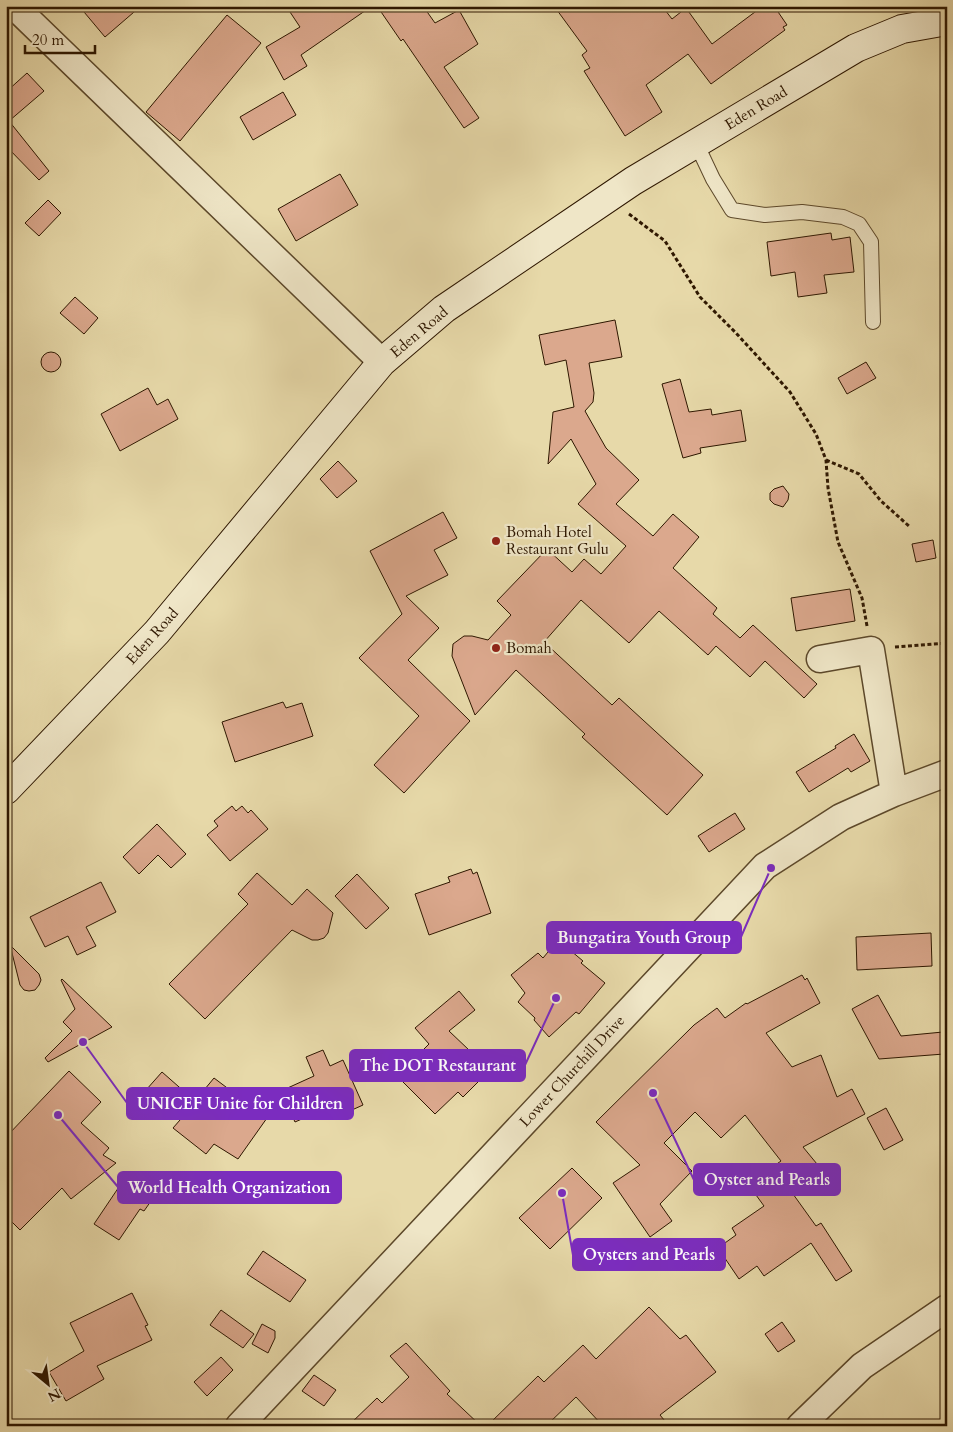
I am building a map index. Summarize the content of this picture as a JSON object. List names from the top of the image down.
{
  "streets": {
    "street": ["Eden Road", "Lower Churchill Drive"]
  },
  "places": [
    "Bomah Hotel Restaurant Gulu",
    "Bomah",
    "Bungatira Youth Group",
    "The DOT Restaurant",
    "UNICEF Unite for Children",
    "Oyster and Pearls",
    "World Health Organization",
    "Oysters and Pearls"
  ],
  "scale_bar": "20 m",
  "north": "bottom right"
}
